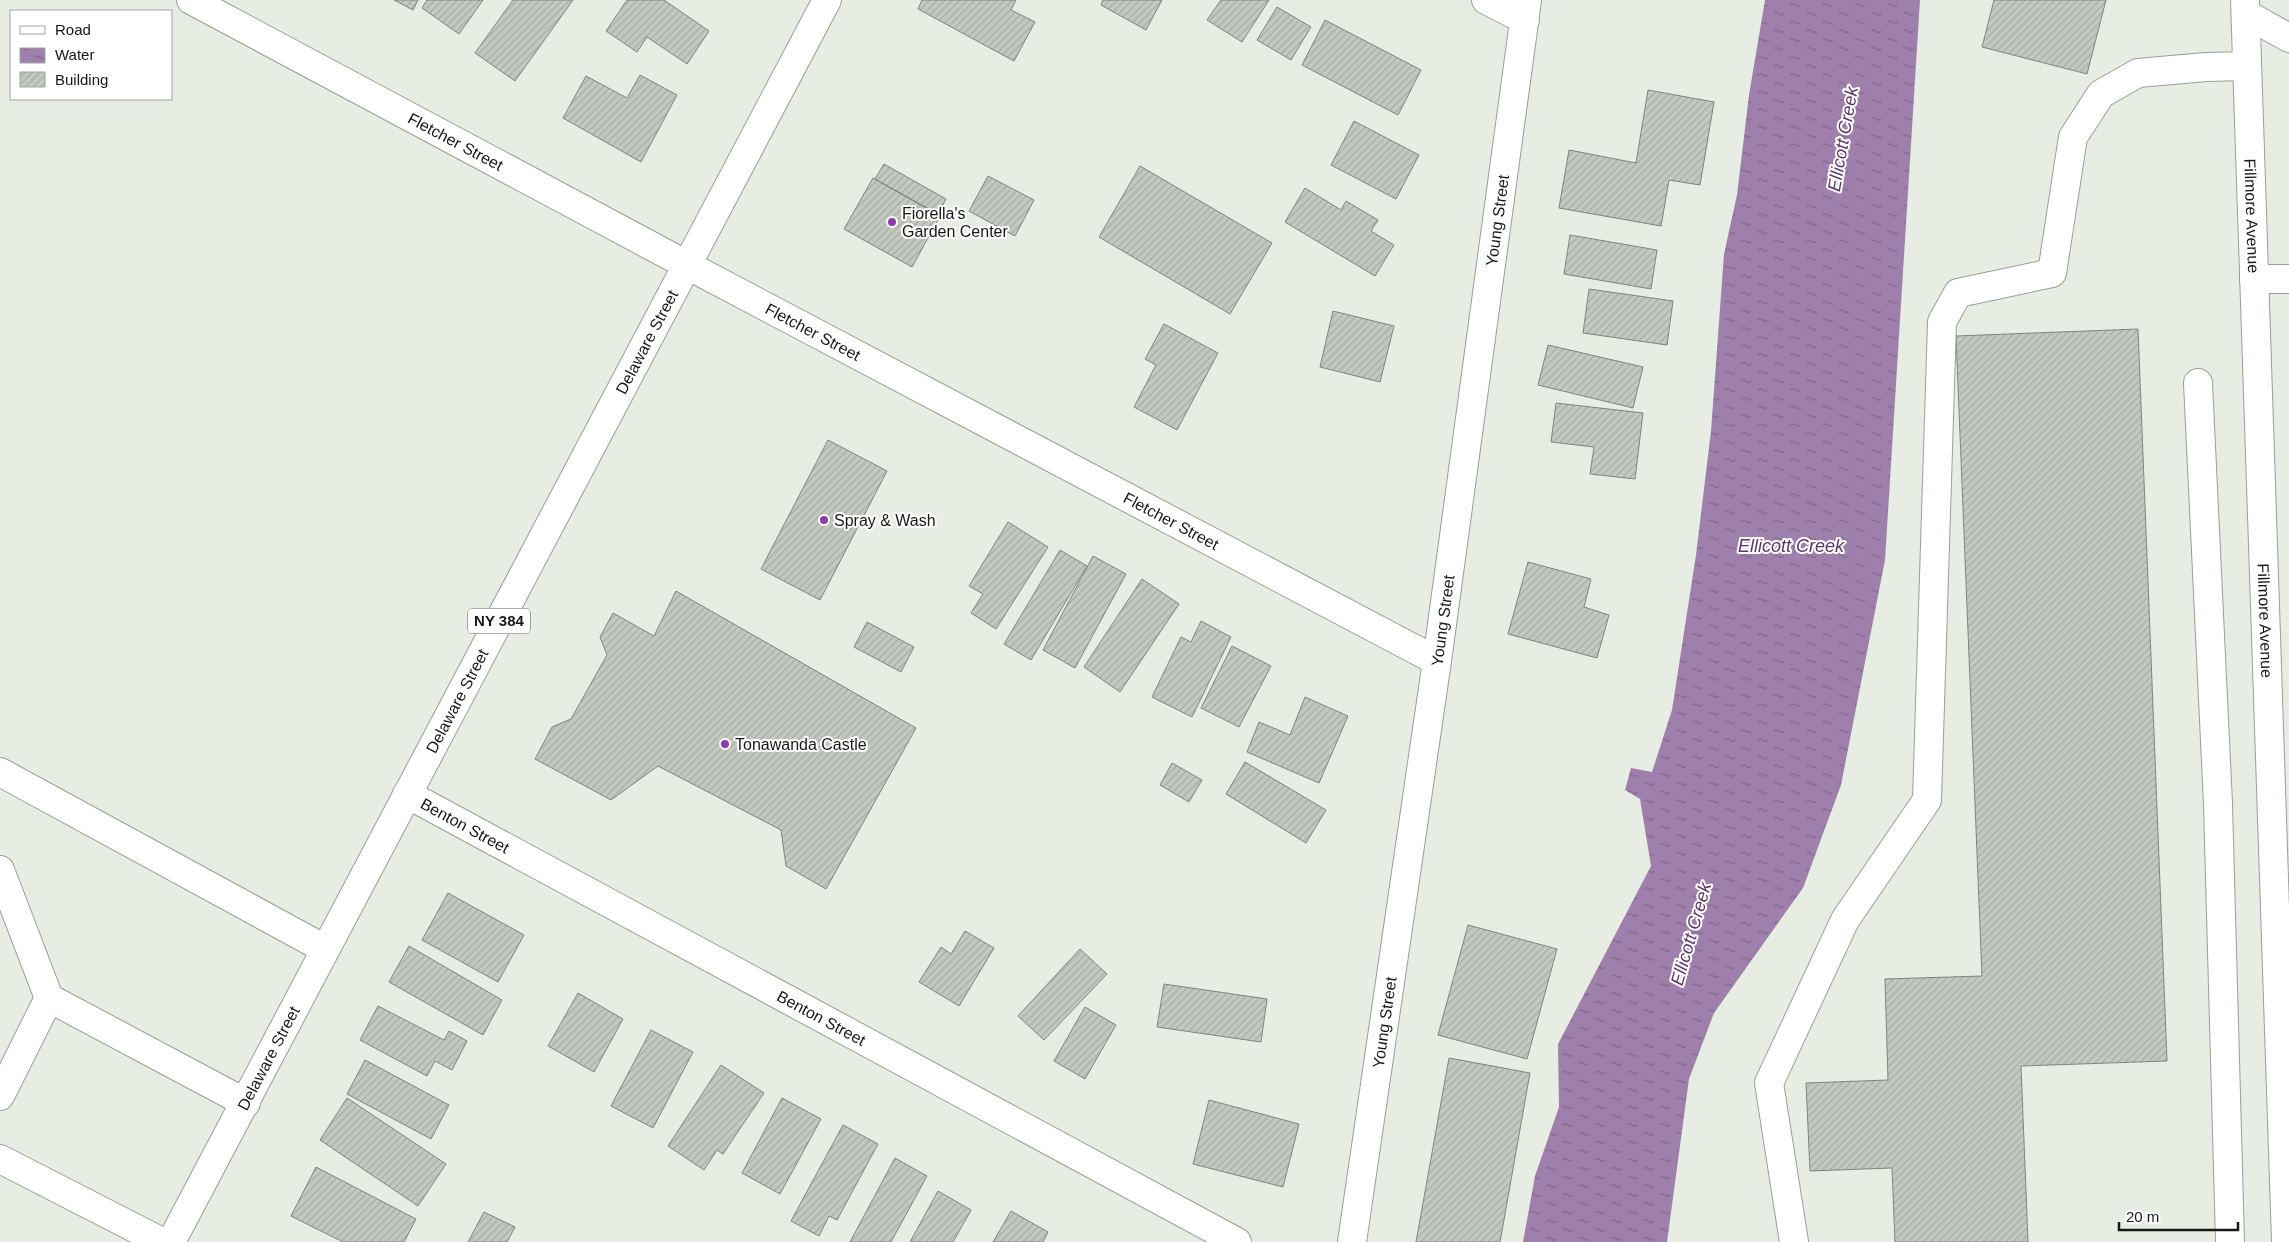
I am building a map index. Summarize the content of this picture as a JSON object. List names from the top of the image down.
{
  "streets": {
    "street": [
      "Fletcher Street",
      "Fillmore Avenue",
      "Young Street",
      "Delaware Street",
      "NY 384",
      "Benton Street"
    ]
  },
  "crossings": [
    ["Fletcher Street", "Young Street"],
    ["Fletcher Street", "Delaware Street"],
    ["Delaware Street", "Benton Street"]
  ],
  "water": ["Ellicott Creek"],
  "places": ["Fiorella's Garden Center", "Spray & Wash", "Tonawanda Castle"],
  "legend": ["Road", "Water", "Building"],
  "scale_bar": "20 m"
}
